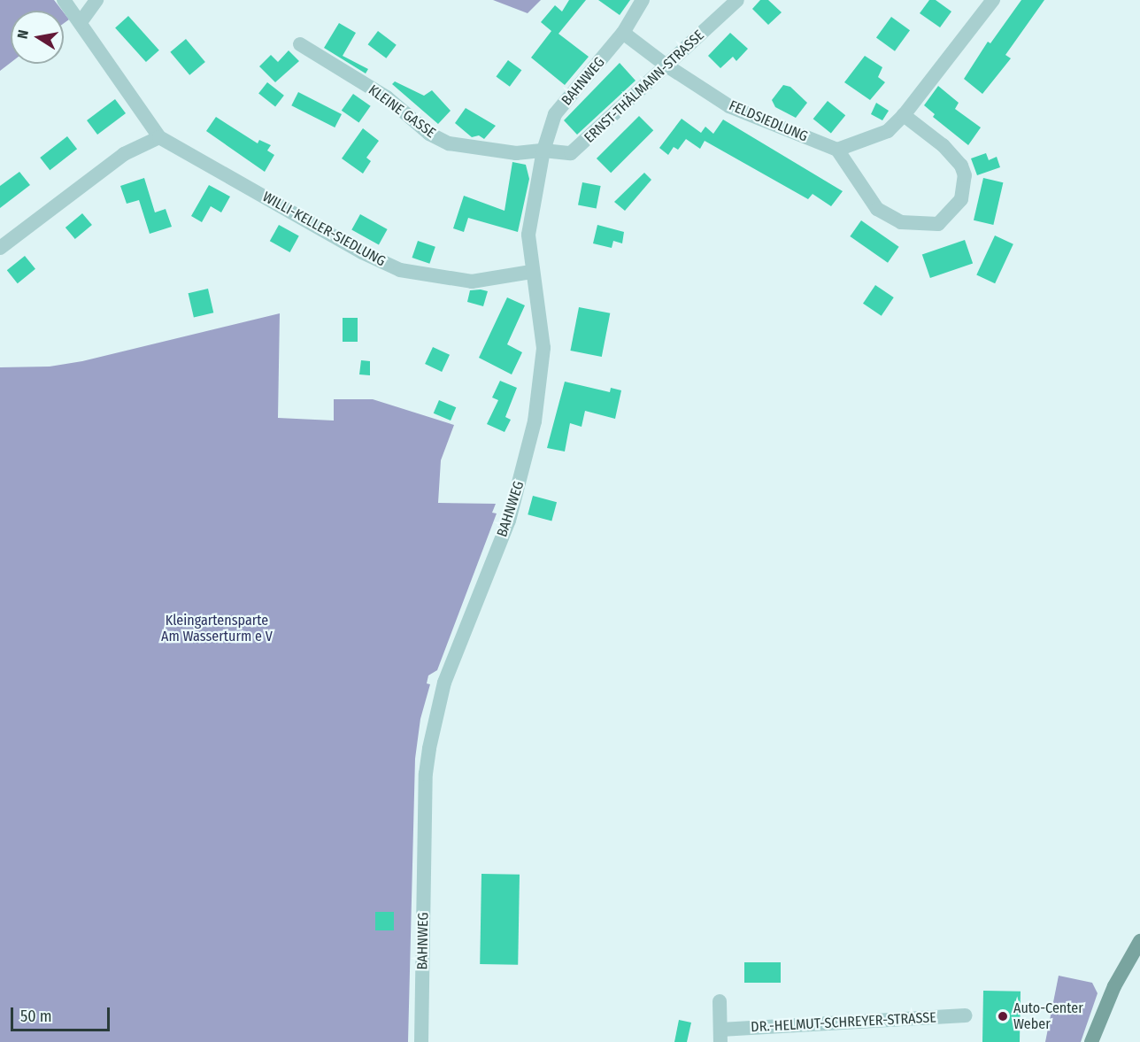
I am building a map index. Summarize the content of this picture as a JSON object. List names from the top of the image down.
{
  "streets": {
    "street": [
      "BAHNWEG",
      "ERNST-THÄLMANN-STRASSE",
      "KLEINE GASSE",
      "FELDSIEDLUNG",
      "WILLI-KELLER-SIEDLUNG",
      "DR.-HELMUT-SCHREYER-STRASSE"
    ]
  },
  "crossings": [
    ["BAHNWEG", "ERNST-THÄLMANN-STRASSE"],
    ["BAHNWEG", "KLEINE GASSE"],
    ["BAHNWEG", "FELDSIEDLUNG"],
    ["BAHNWEG", "WILLI-KELLER-SIEDLUNG"],
    ["ERNST-THÄLMANN-STRASSE", "KLEINE GASSE"],
    ["ERNST-THÄLMANN-STRASSE", "FELDSIEDLUNG"]
  ],
  "parks": ["Kleingartensparte Am Wasserturm e V"],
  "places": ["Auto-Center Weber"],
  "scale_bar": "50 m",
  "north": "left"
}
